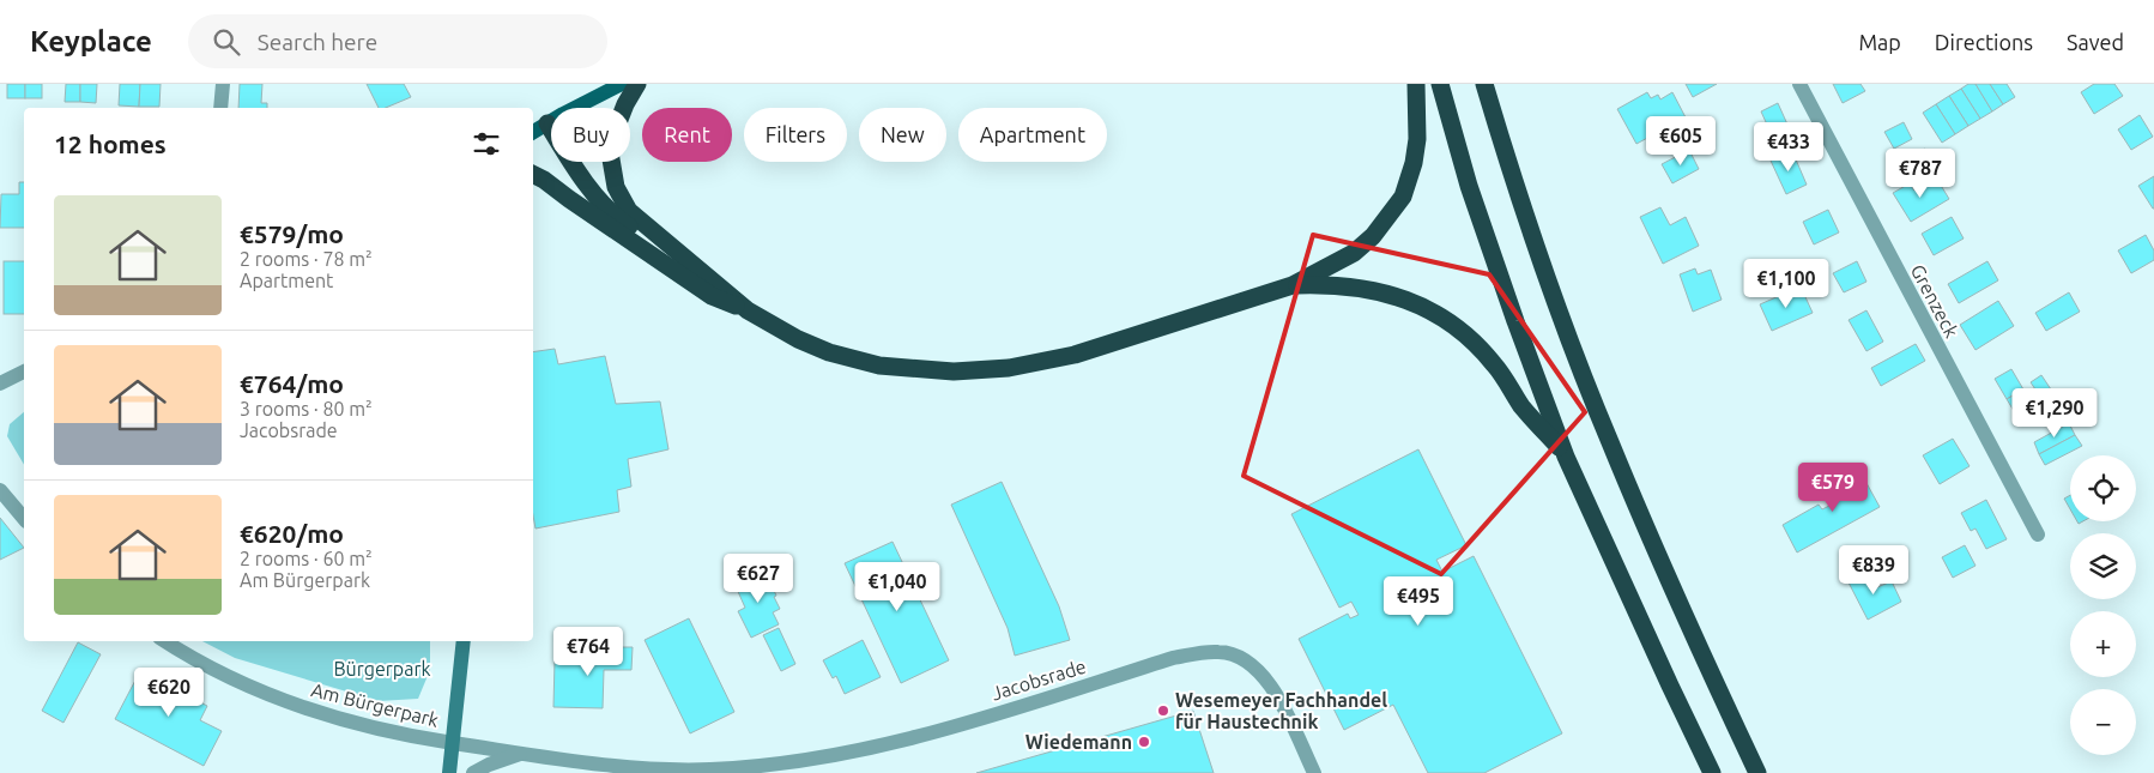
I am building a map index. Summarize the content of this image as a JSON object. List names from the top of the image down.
{
  "streets": {
    "street": ["Grenzeck", "Jacobsrade", "Am Bürgerpark"]
  },
  "crossings": [
    ["Jacobsrade", "Am Bürgerpark"]
  ],
  "parks": ["Bürgerpark"],
  "places": ["Wesemeyer Fachhandel für Haustechnik", "Wiedemann"],
  "page": {
    "header": "Keyplace",
    "search": "Search here",
    "nav": ["Map", "Directions", "Saved"],
    "chip": [
      "Buy",
      "Rent",
      "Filters",
      "New",
      "Apartment"
    ],
    "heading": "12 homes",
    "price": [
      "€605",
      "€433",
      "€787",
      "€1,100",
      "€1,290",
      "€579",
      "€839",
      "€627",
      "€1,040",
      "€495",
      "€764",
      "€620"
    ],
    "list": [
      {
        "name": "€579/mo",
        "note": "2 rooms · 78 m² · Apartment"
      },
      {
        "name": "€764/mo",
        "note": "3 rooms · 80 m² · Jacobsrade"
      },
      {
        "name": "€620/mo",
        "note": "2 rooms · 60 m² · Am Bürgerpark"
      }
    ],
    "map_buttons": ["+", "−"]
  }
}
